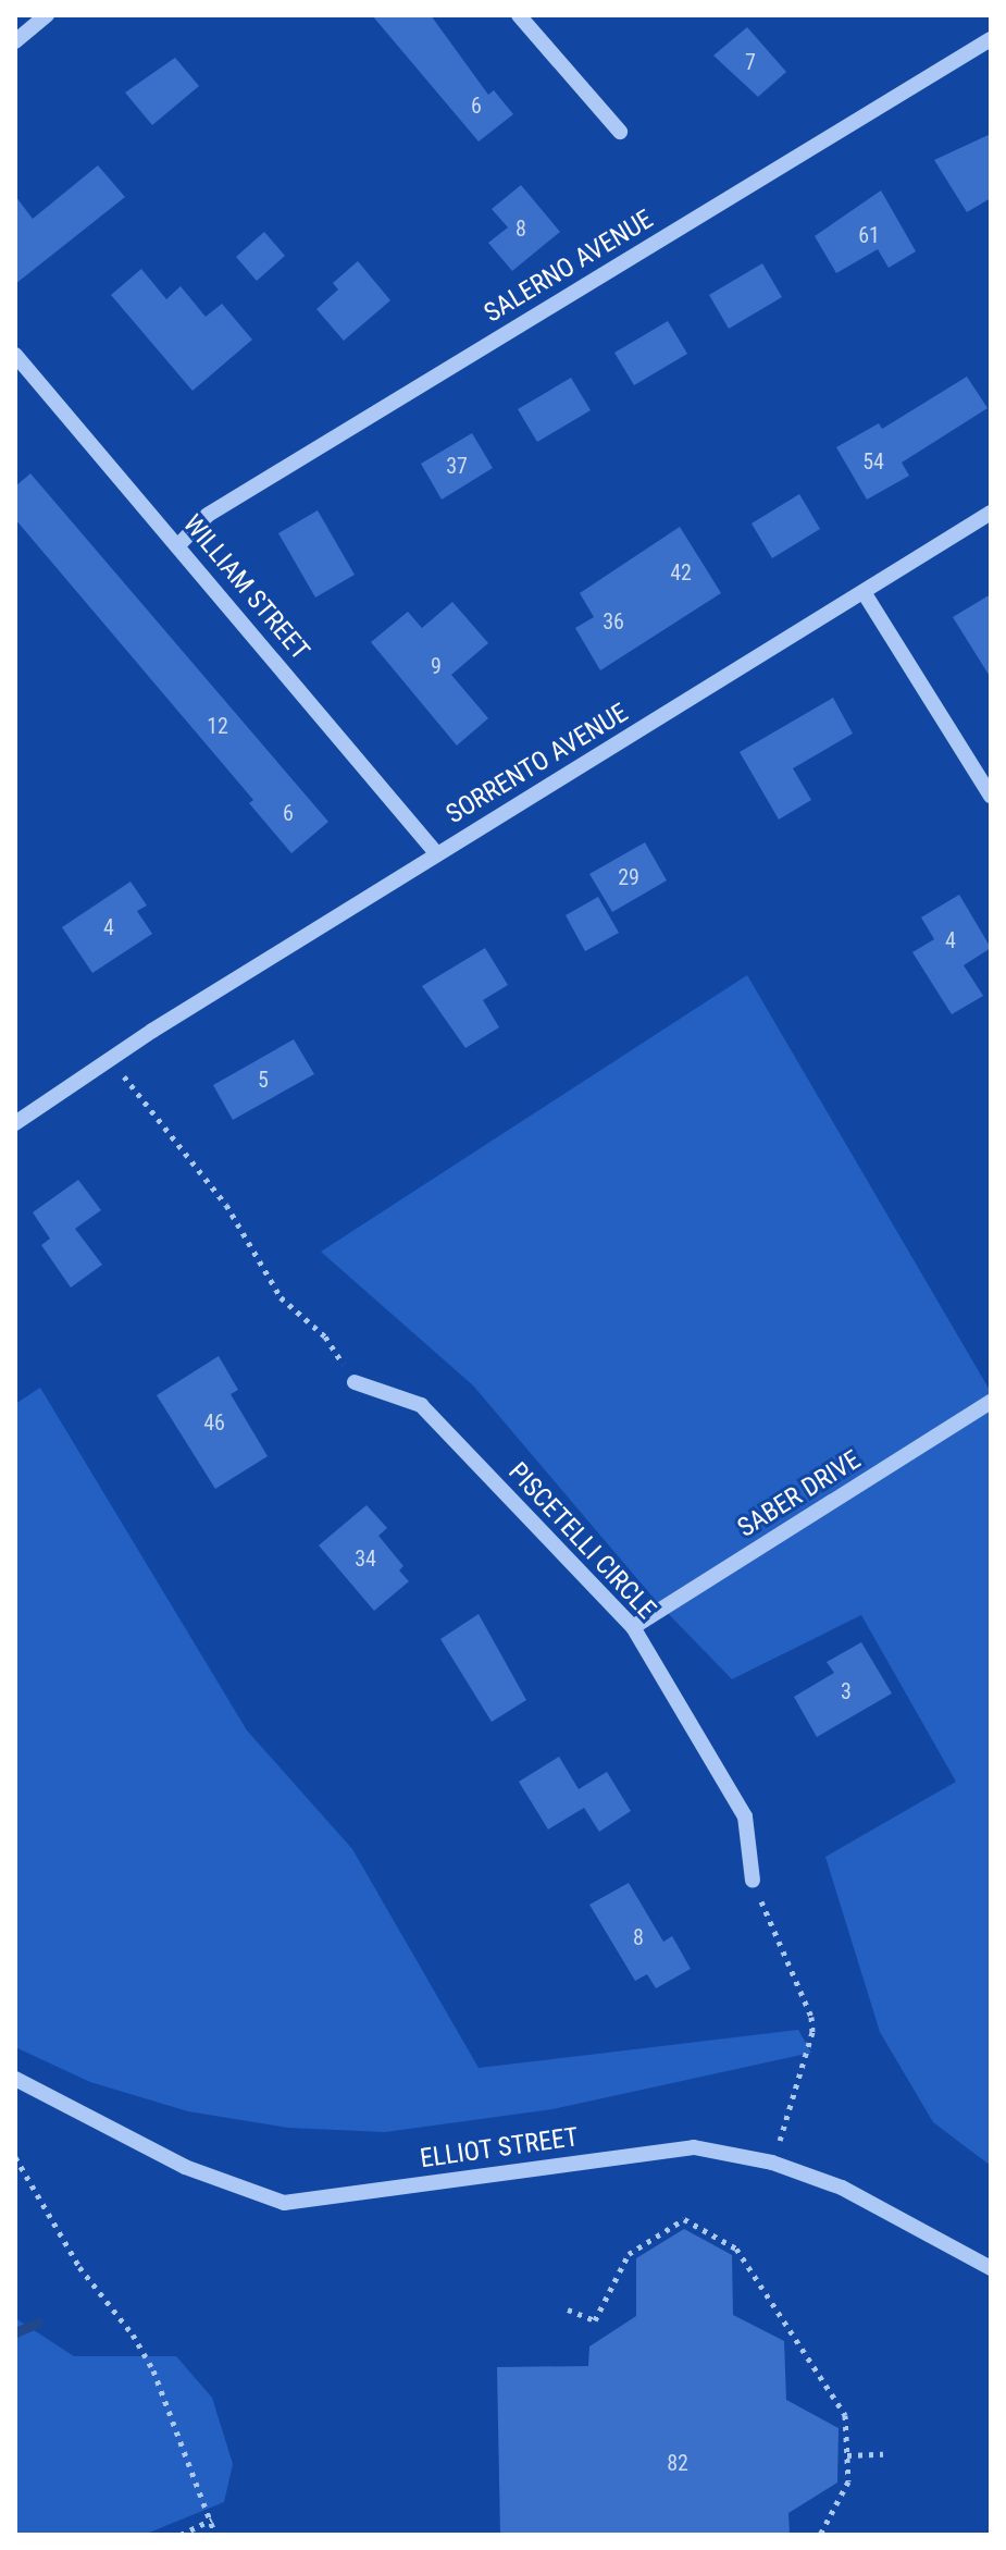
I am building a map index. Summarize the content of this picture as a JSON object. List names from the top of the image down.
{
  "streets": {
    "street": [
      "SALERNO AVENUE",
      "WILLIAM STREET",
      "SORRENTO AVENUE",
      "SABER DRIVE",
      "PISCETELLI CIRCLE",
      "ELLIOT STREET"
    ]
  },
  "crossings": [
    ["SALERNO AVENUE", "WILLIAM STREET"],
    ["WILLIAM STREET", "SORRENTO AVENUE"],
    ["SABER DRIVE", "PISCETELLI CIRCLE"]
  ],
  "house_numbers": [
    "7",
    "6",
    "8",
    "61",
    "54",
    "37",
    "42",
    "36",
    "9",
    "12",
    "6",
    "29",
    "4",
    "4",
    "5",
    "46",
    "34",
    "3",
    "8",
    "82"
  ]
}
